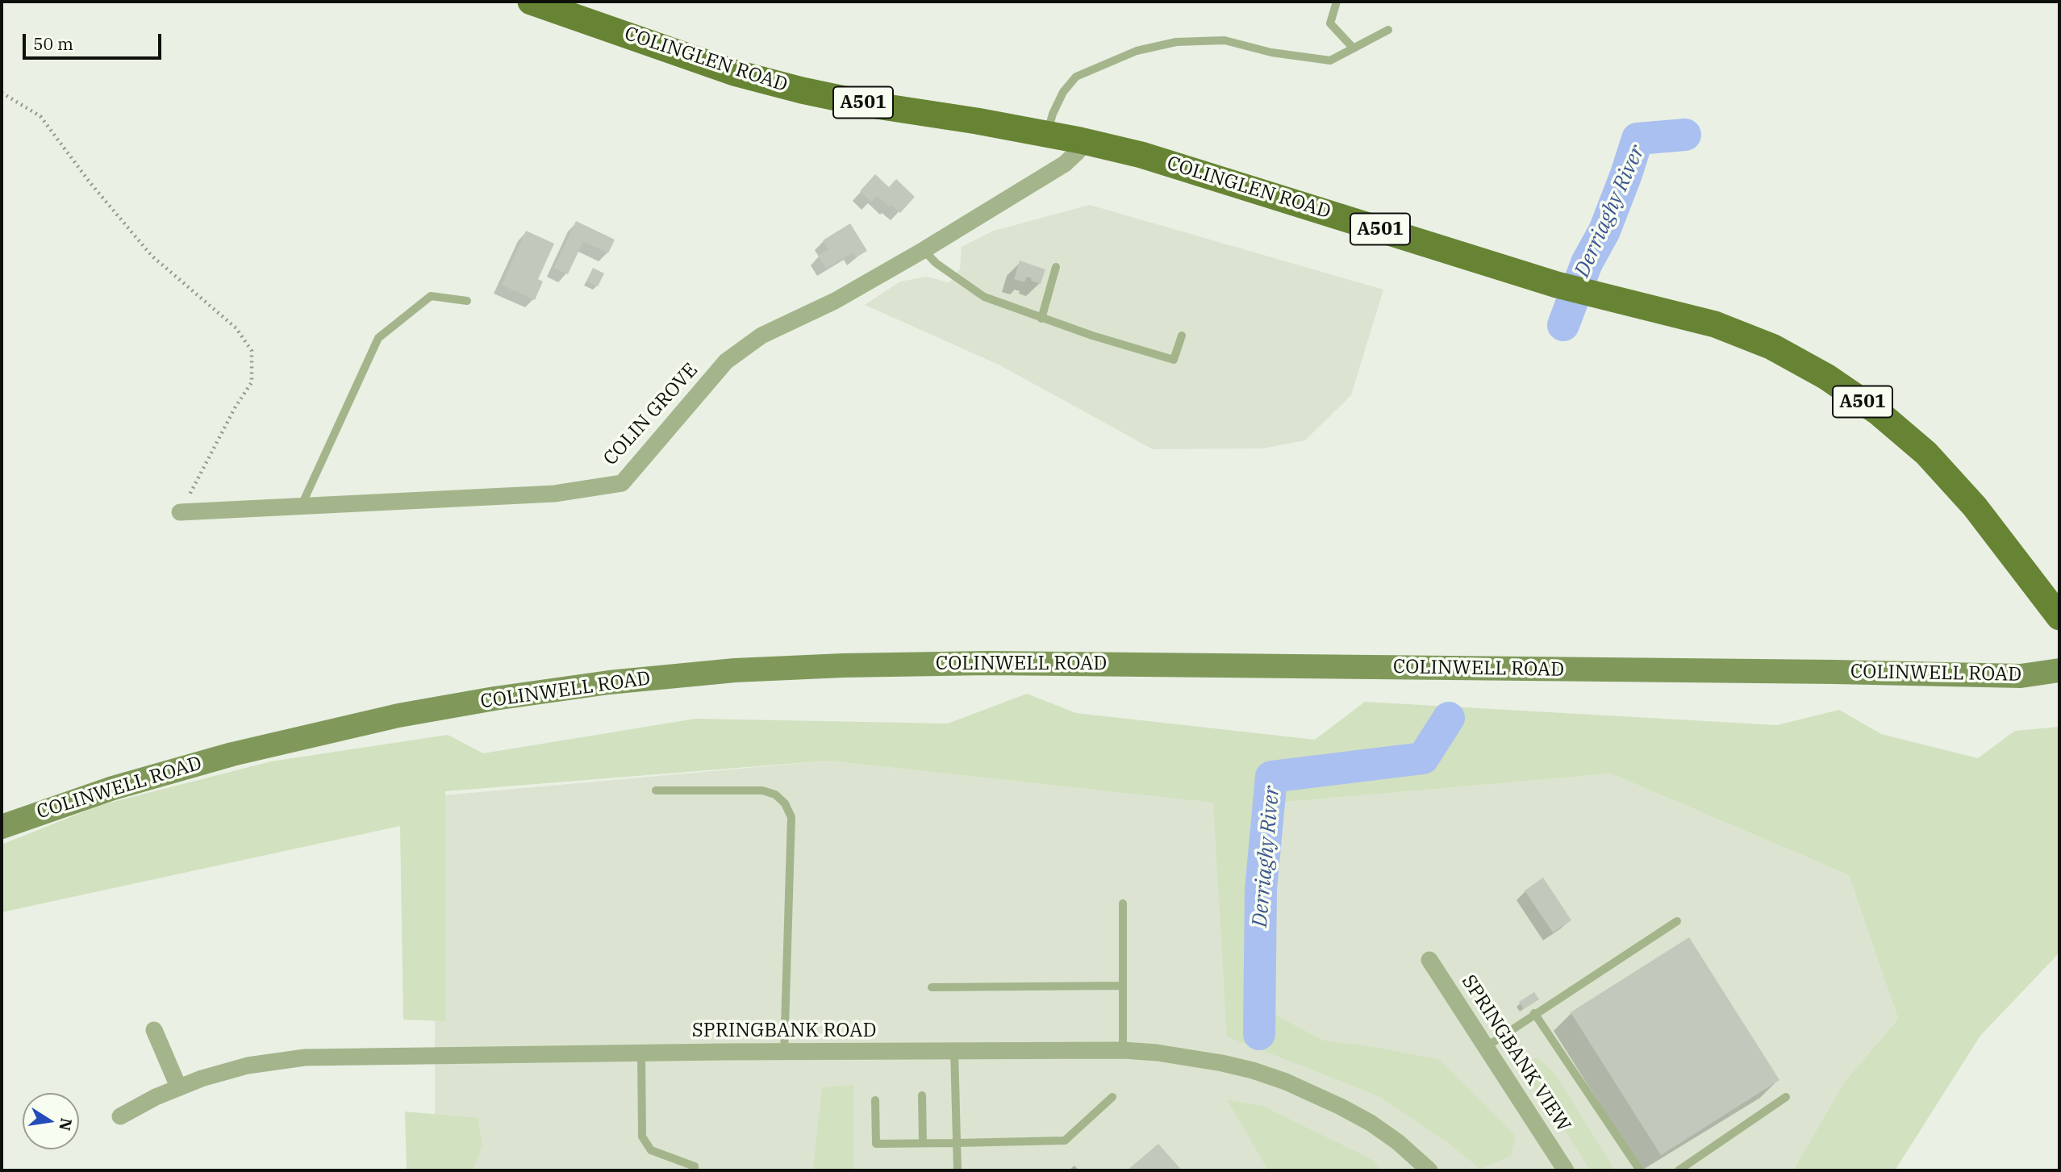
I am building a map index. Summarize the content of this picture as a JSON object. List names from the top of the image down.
{
  "streets": {
    "main road": ["COLINGLEN ROAD", "A501"],
    "street": [
      "COLIN GROVE",
      "COLINWELL ROAD",
      "SPRINGBANK ROAD",
      "SPRINGBANK VIEW"
    ]
  },
  "crossings": [
    ["COLINGLEN ROAD", "COLIN GROVE"]
  ],
  "water": ["Derriaghy River"],
  "scale_bar": "50 m",
  "north": "right"
}
